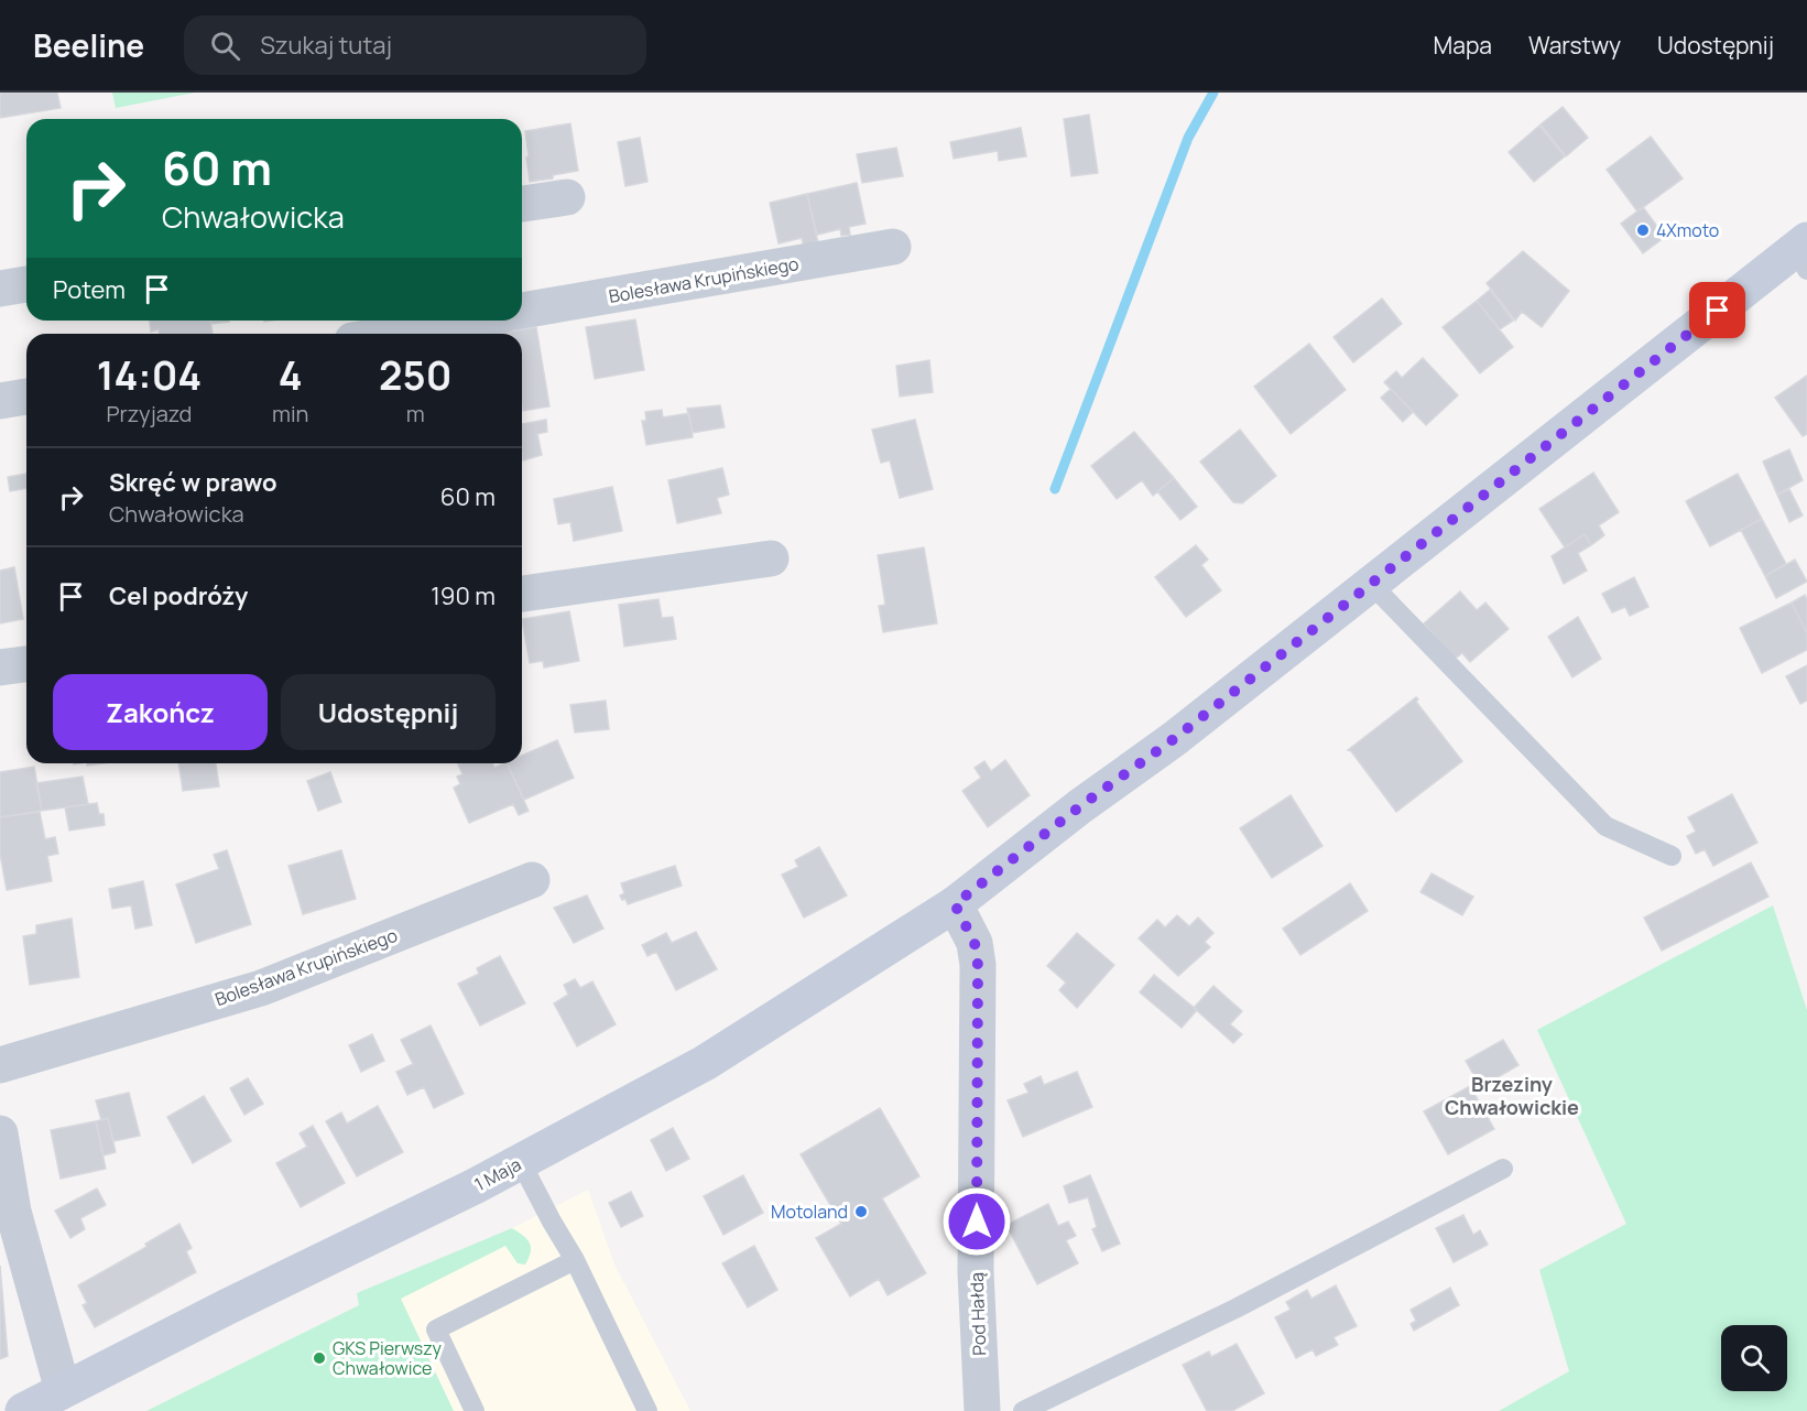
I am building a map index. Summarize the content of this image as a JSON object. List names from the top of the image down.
{
  "streets": {
    "main road": ["1 Maja"],
    "street": ["Bolesława Krupińskiego", "Pod Hałdą"]
  },
  "crossings": [
    ["1 Maja", "Pod Hałdą"]
  ],
  "districts": ["Brzeziny Chwałowickie"],
  "places": ["4Xmoto", "Motoland", "GKS Pierwszy Chwałowice"],
  "page": {
    "header": "Beeline",
    "search": "Szukaj tutaj",
    "nav": ["Mapa", "Warstwy", "Udostępnij"],
    "turn": ["60 m", "Chwałowicka"],
    "then": "Potem",
    "eta": [
      "14:04",
      "Przyjazd",
      "4",
      "min",
      "250",
      "m"
    ],
    "list": [
      {
        "name": "Skręć w prawo",
        "note": "Chwałowicka",
        "value": "60 m"
      },
      {
        "name": "Cel podróży",
        "value": "190 m"
      }
    ],
    "buttons": ["Zakończ", "Udostępnij"]
  }
}
